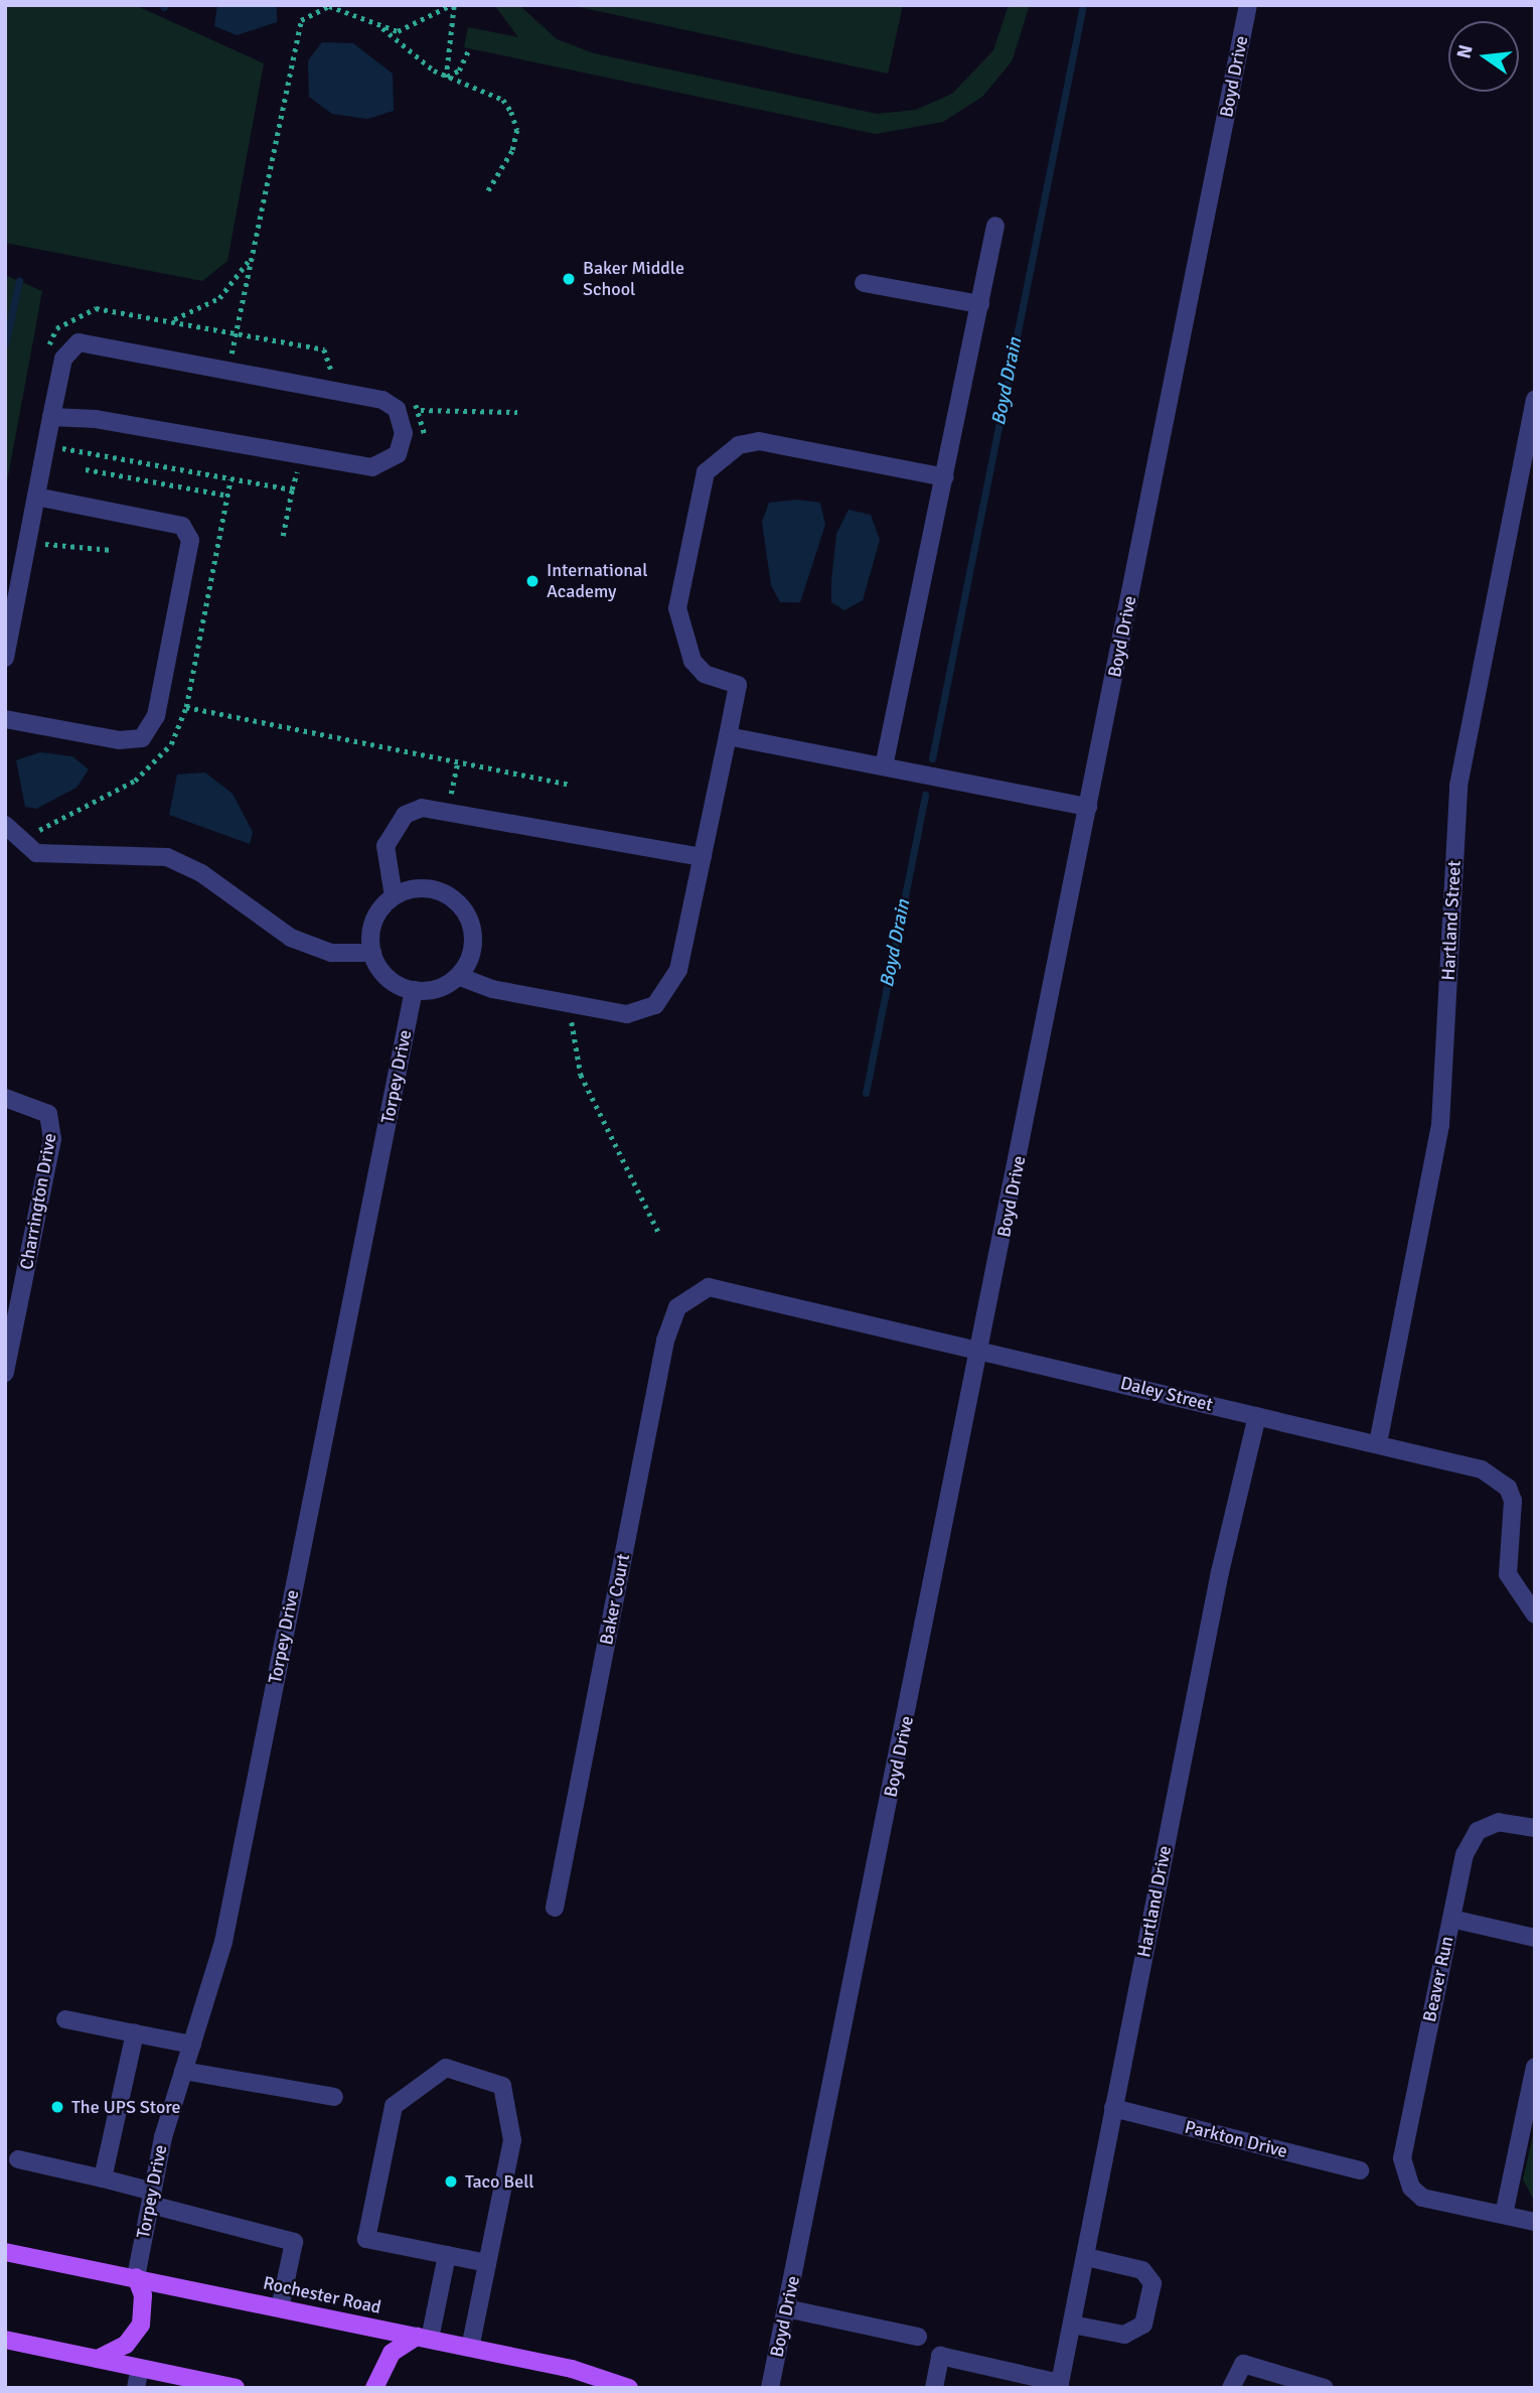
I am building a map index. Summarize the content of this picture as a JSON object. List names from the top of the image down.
{
  "streets": {
    "main road": ["Rochester Road"],
    "street": [
      "Boyd Drive",
      "Hartland Street",
      "Torpey Drive",
      "Charrington Drive",
      "Daley Street",
      "Baker Court",
      "Hartland Drive",
      "Beaver Run",
      "Parkton Drive"
    ]
  },
  "crossings": [
    ["Boyd Drive", "Daley Street"],
    ["Hartland Street", "Daley Street"],
    ["Torpey Drive", "Rochester Road"],
    ["Daley Street", "Baker Court"],
    ["Daley Street", "Hartland Drive"],
    ["Hartland Drive", "Parkton Drive"]
  ],
  "water": ["Boyd Drain"],
  "places": [
    "Baker Middle School",
    "International Academy",
    "The UPS Store",
    "Taco Bell"
  ],
  "north": "left"
}
